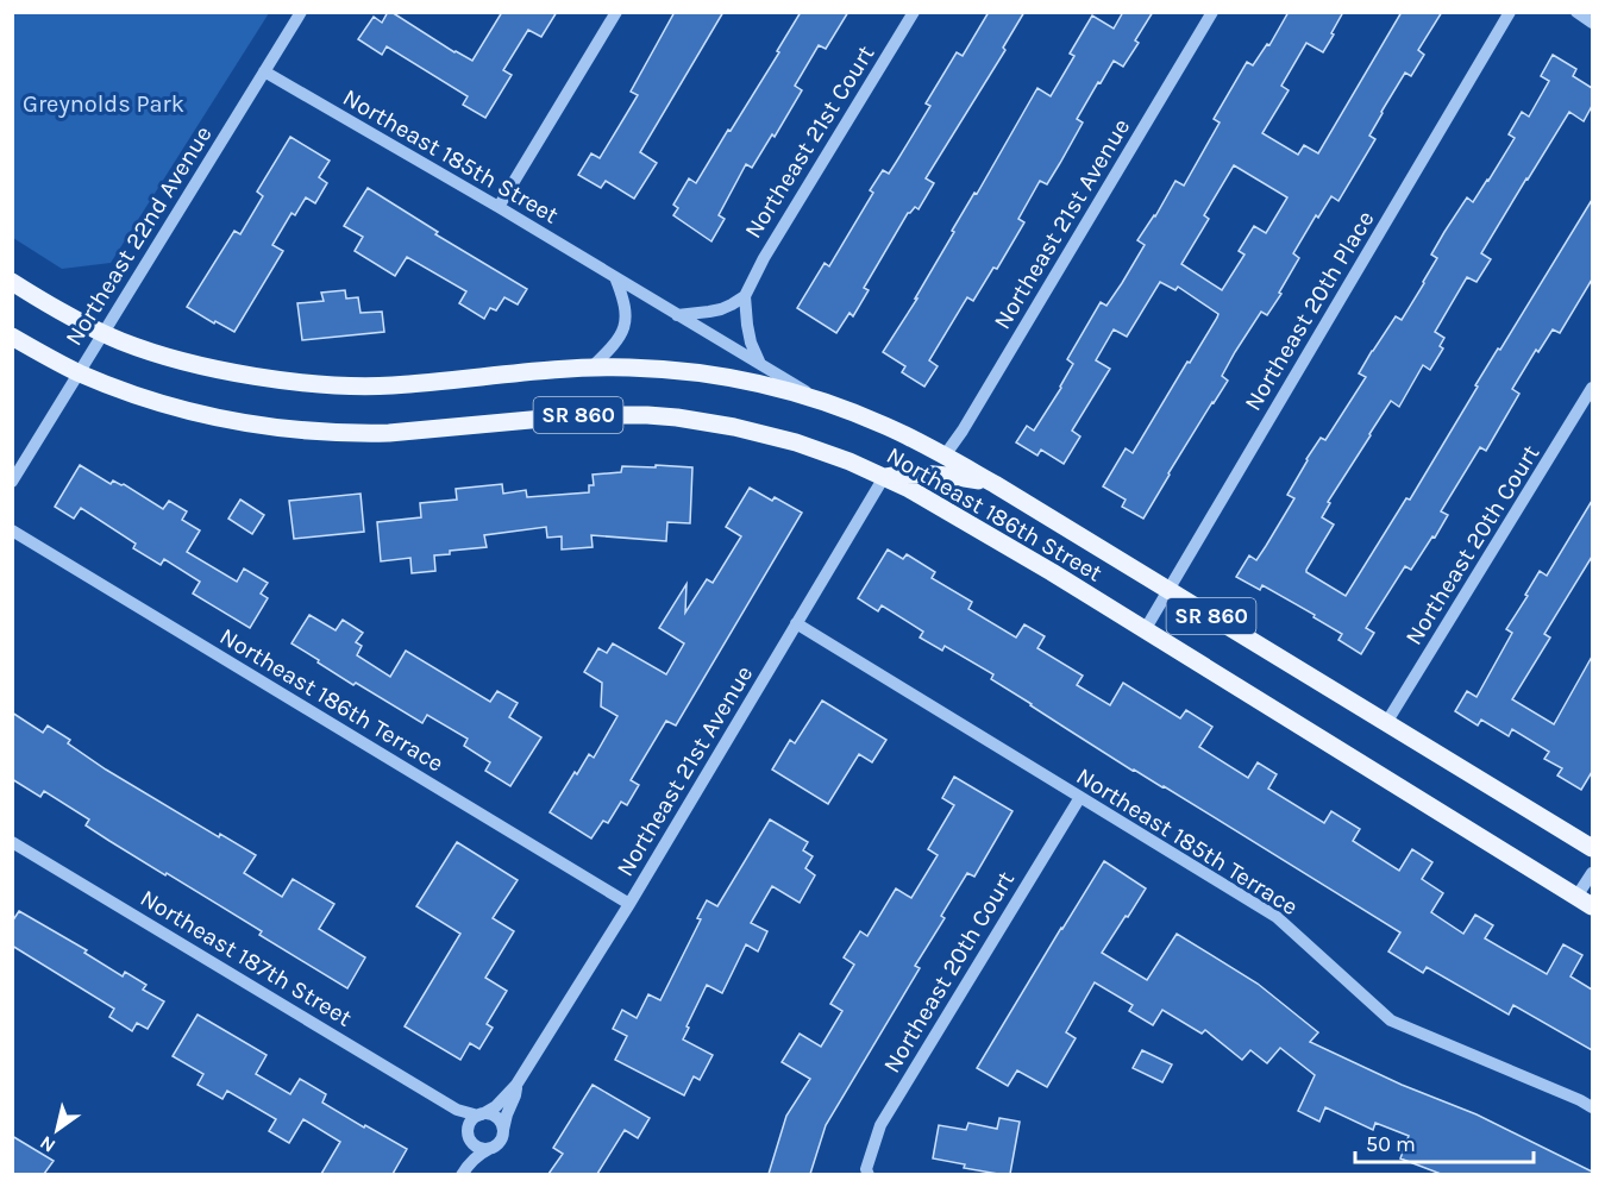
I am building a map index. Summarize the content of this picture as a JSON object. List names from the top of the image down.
{
  "streets": {
    "main road": ["SR 860", "Northeast 186th Street"],
    "street": [
      "Northeast 21st Court",
      "Northeast 185th Street",
      "Northeast 21st Avenue",
      "Northeast 22nd Avenue",
      "Northeast 20th Place",
      "Northeast 20th Court",
      "Northeast 186th Terrace",
      "Northeast 185th Terrace",
      "Northeast 187th Street"
    ]
  },
  "crossings": [
    ["Northeast 185th Street", "Northeast 22nd Avenue"],
    ["Northeast 185th Street", "Northeast 186th Street"],
    ["Northeast 21st Avenue", "Northeast 186th Street"],
    ["Northeast 21st Avenue", "Northeast 186th Terrace"],
    ["Northeast 21st Avenue", "Northeast 185th Terrace"],
    ["Northeast 21st Avenue", "Northeast 187th Street"],
    ["Northeast 22nd Avenue", "Northeast 186th Street"],
    ["Northeast 20th Place", "Northeast 186th Street"],
    ["Northeast 186th Street", "Northeast 20th Court"],
    ["Northeast 20th Court", "Northeast 185th Terrace"]
  ],
  "parks": ["Greynolds Park"],
  "scale_bar": "50 m",
  "north": "bottom left"
}
